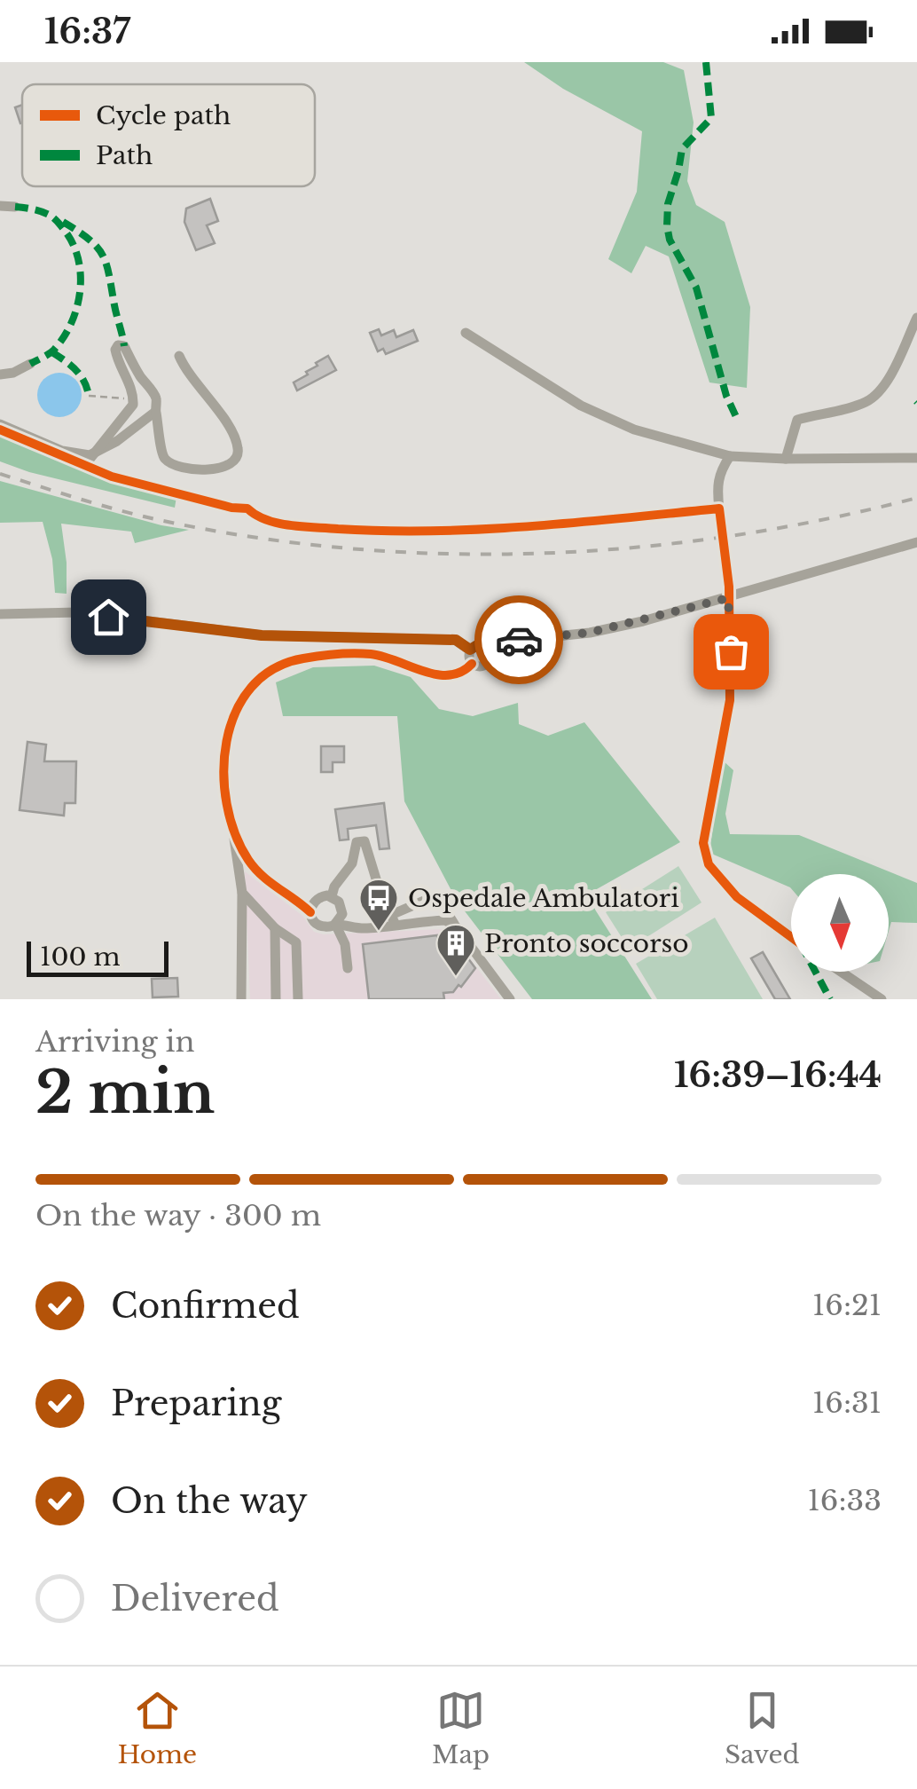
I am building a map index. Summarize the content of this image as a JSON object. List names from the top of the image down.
{
  "places": {
    "bus stop": ["Ospedale Ambulatori"],
    "building": ["Pronto soccorso"]
  },
  "legend": ["Cycle path", "Path"],
  "scale_bar": "100 m",
  "north": "bottom",
  "page": {
    "status": "16:37",
    "scale": "100 m",
    "heading": ["2 min", "Arriving in", "16:39–16:44"],
    "bar": "On the way · 300 m",
    "list": [
      ["Confirmed", "16:21"],
      ["Preparing", "16:31"],
      ["On the way", "16:33"],
      "Delivered"
    ],
    "tabs": ["Home", "Map", "Saved"]
  }
}
